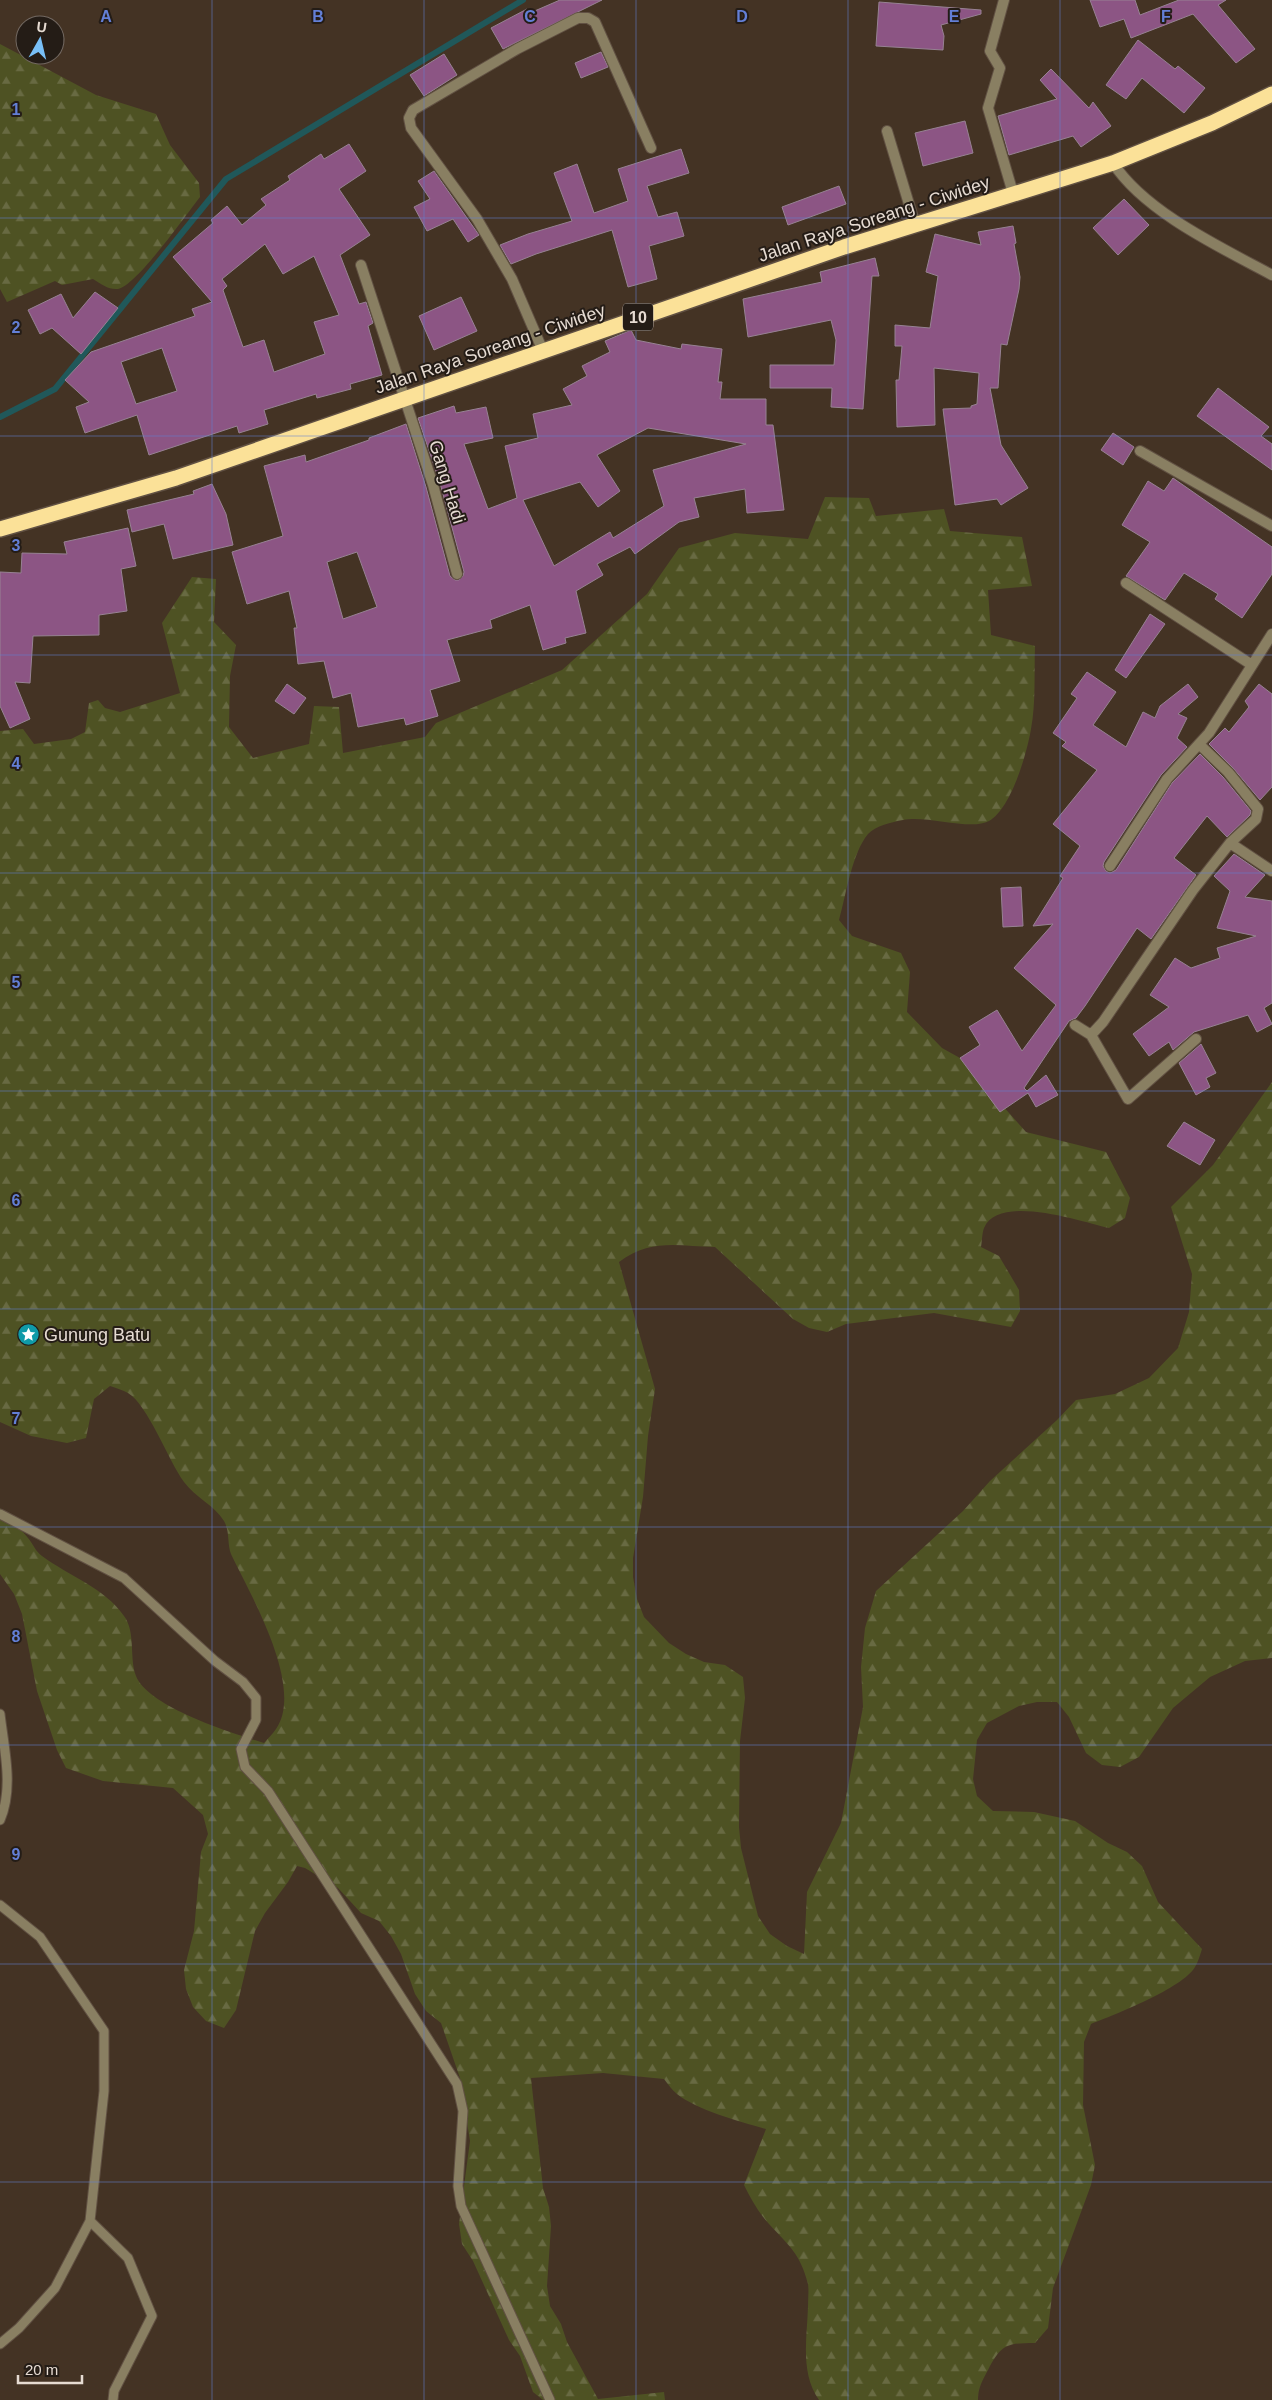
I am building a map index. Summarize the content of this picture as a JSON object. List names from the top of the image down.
{
  "streets": {
    "highway": ["Jalan Raya Soreang - Ciwidey", "10"],
    "street": ["Gang Hadi"]
  },
  "crossings": [
    ["Jalan Raya Soreang - Ciwidey", "Gang Hadi"]
  ],
  "places": {
    "place": ["Gunung Batu"]
  },
  "scale_bar": "20 m",
  "north": "top",
  "grid": {
    "columns": [
      "A",
      "B",
      "C",
      "D",
      "E",
      "F"
    ],
    "rows": [
      "1",
      "2",
      "3",
      "4",
      "5",
      "6",
      "7",
      "8",
      "9"
    ]
  }
}
